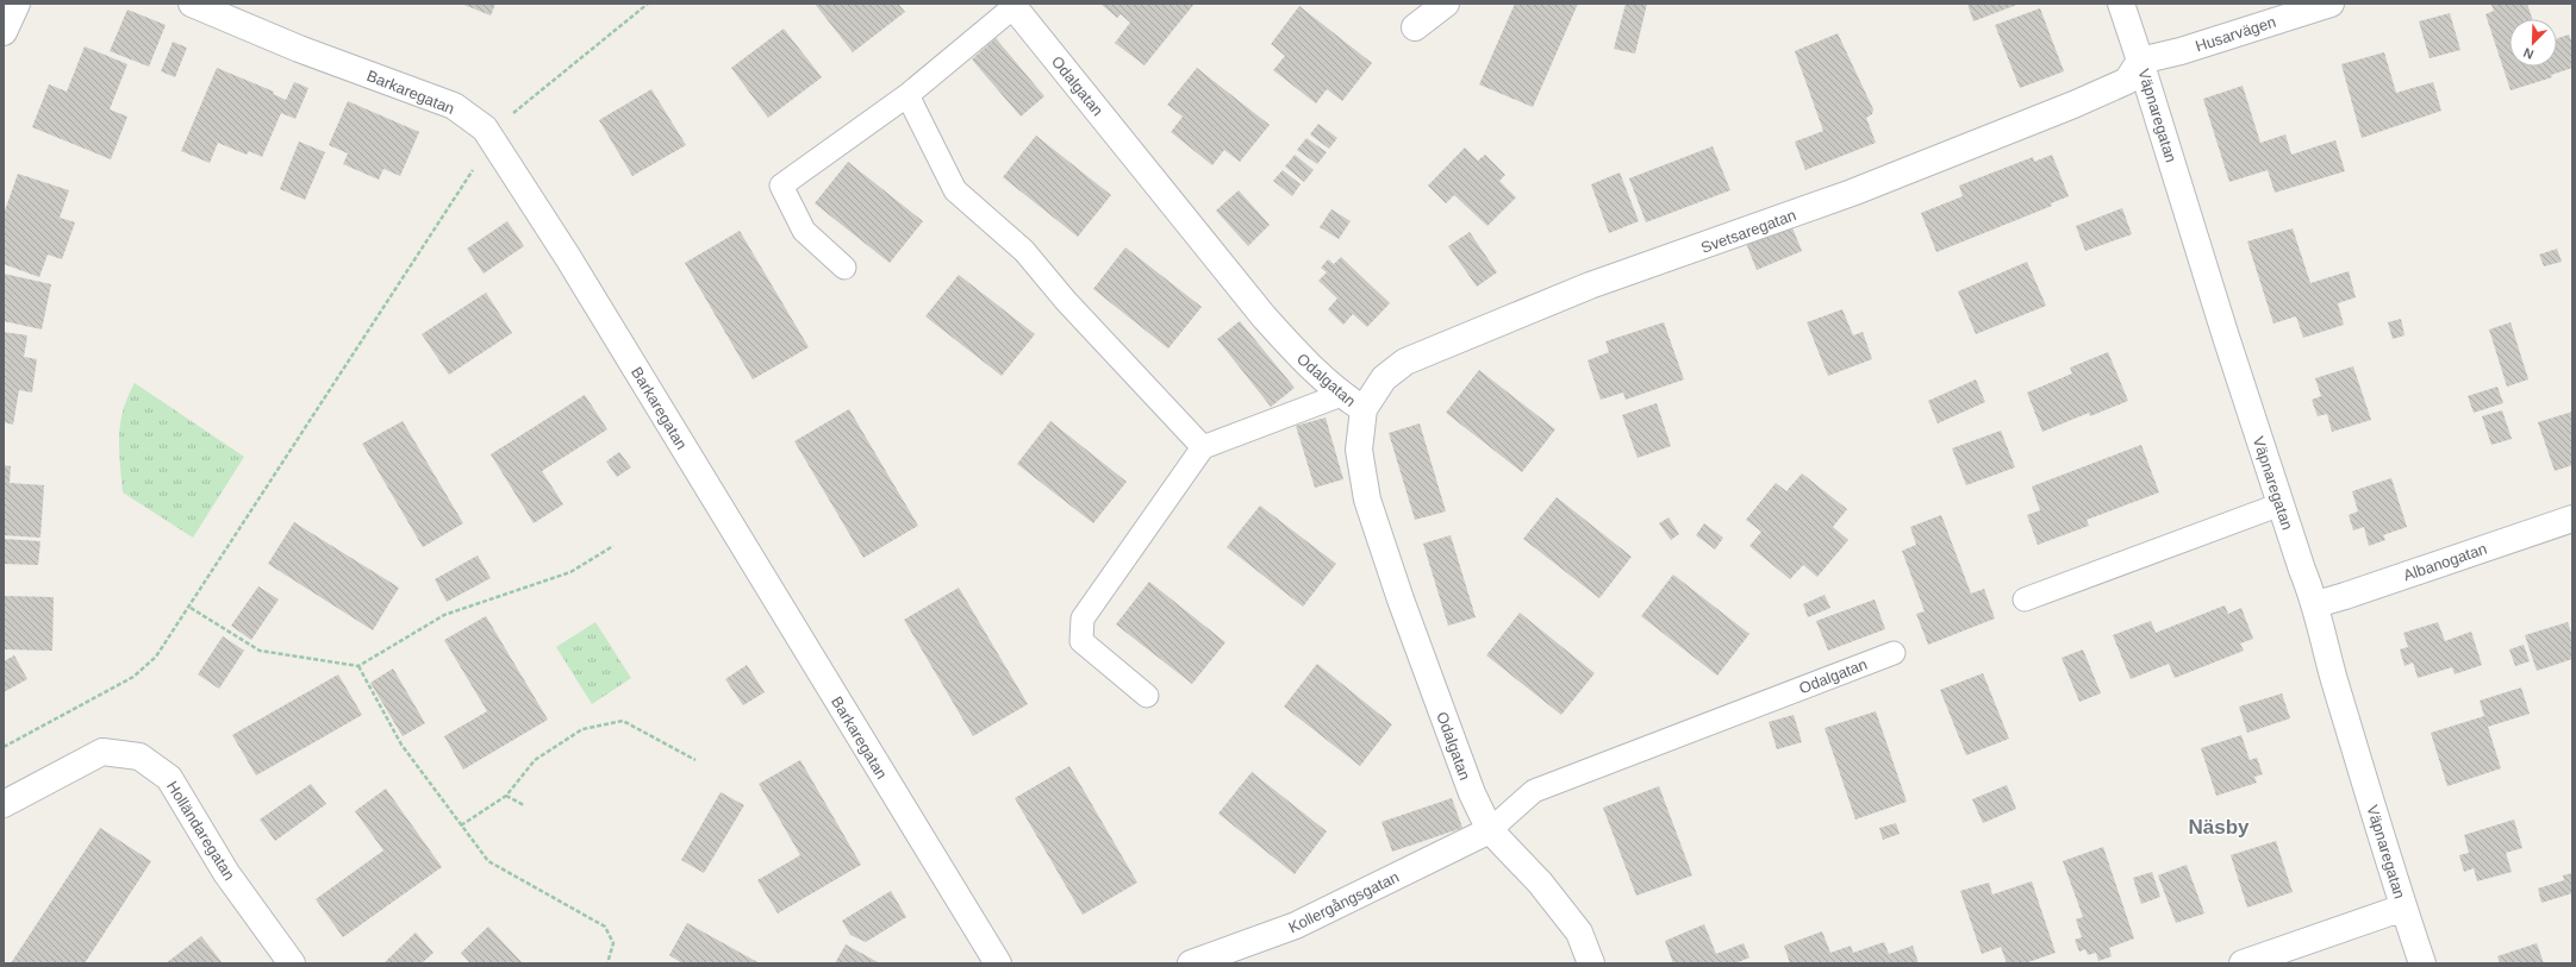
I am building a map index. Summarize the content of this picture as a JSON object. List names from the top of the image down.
{
  "streets": {
    "street": [
      "Husarvägen",
      "Odalgatan",
      "Barkaregatan",
      "Väpnaregatan",
      "Svetsaregatan",
      "Albanogatan",
      "Holländaregatan",
      "Kollergångsgatan"
    ]
  },
  "crossings": [
    ["Husarvägen", "Väpnaregatan"],
    ["Husarvägen", "Svetsaregatan"],
    ["Odalgatan", "Svetsaregatan"],
    ["Odalgatan", "Kollergångsgatan"],
    ["Väpnaregatan", "Svetsaregatan"],
    ["Väpnaregatan", "Albanogatan"]
  ],
  "districts": ["Näsby"],
  "north": "bottom left"
}
